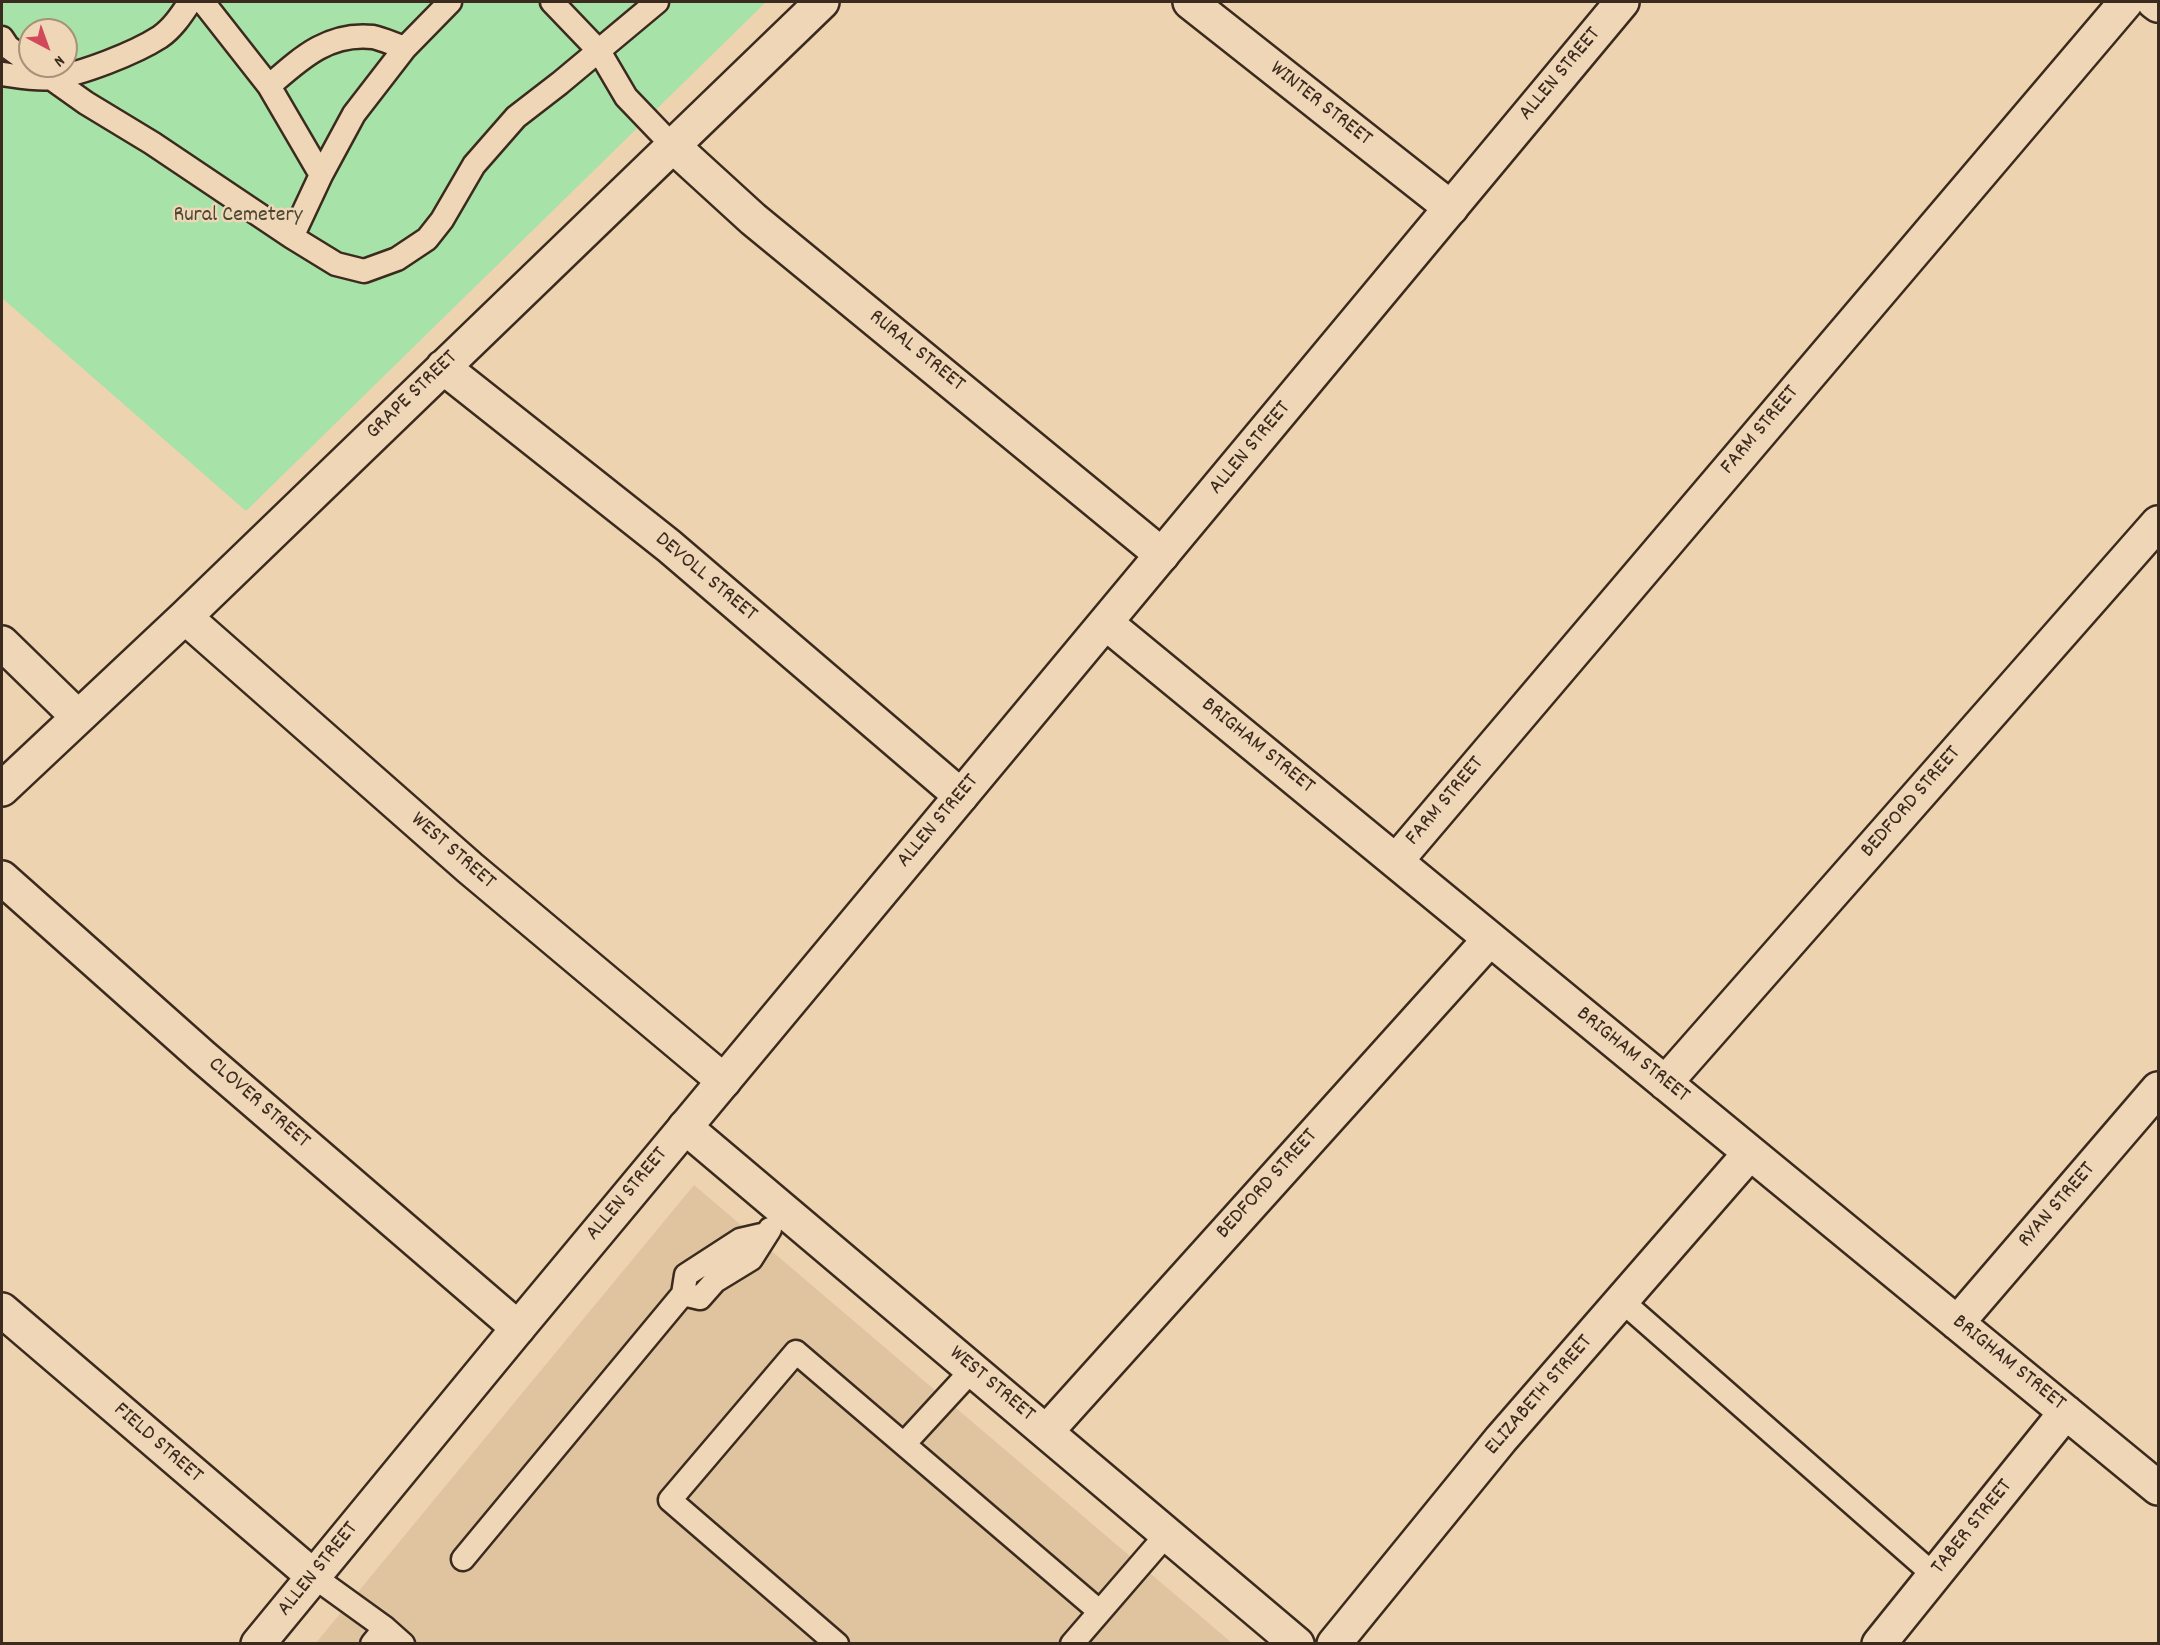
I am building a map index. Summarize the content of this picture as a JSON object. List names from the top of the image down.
{
  "streets": {
    "street": [
      "ALLEN STREET",
      "WINTER STREET",
      "RURAL STREET",
      "GRAPE STREET",
      "FARM STREET",
      "DEVOLL STREET",
      "BRIGHAM STREET",
      "BEDFORD STREET",
      "WEST STREET",
      "CLOVER STREET",
      "RYAN STREET",
      "ELIZABETH STREET",
      "FIELD STREET",
      "TABER STREET"
    ]
  },
  "crossings": [
    ["ALLEN STREET", "WINTER STREET"],
    ["ALLEN STREET", "RURAL STREET"],
    ["ALLEN STREET", "DEVOLL STREET"],
    ["ALLEN STREET", "BRIGHAM STREET"],
    ["ALLEN STREET", "WEST STREET"],
    ["ALLEN STREET", "CLOVER STREET"],
    ["ALLEN STREET", "FIELD STREET"],
    ["RURAL STREET", "GRAPE STREET"],
    ["GRAPE STREET", "DEVOLL STREET"],
    ["GRAPE STREET", "WEST STREET"],
    ["FARM STREET", "BRIGHAM STREET"],
    ["BRIGHAM STREET", "BEDFORD STREET"],
    ["BRIGHAM STREET", "RYAN STREET"],
    ["BRIGHAM STREET", "ELIZABETH STREET"],
    ["BRIGHAM STREET", "TABER STREET"],
    ["BEDFORD STREET", "WEST STREET"]
  ],
  "parks": ["Rural Cemetery"],
  "north": "bottom right"
}
